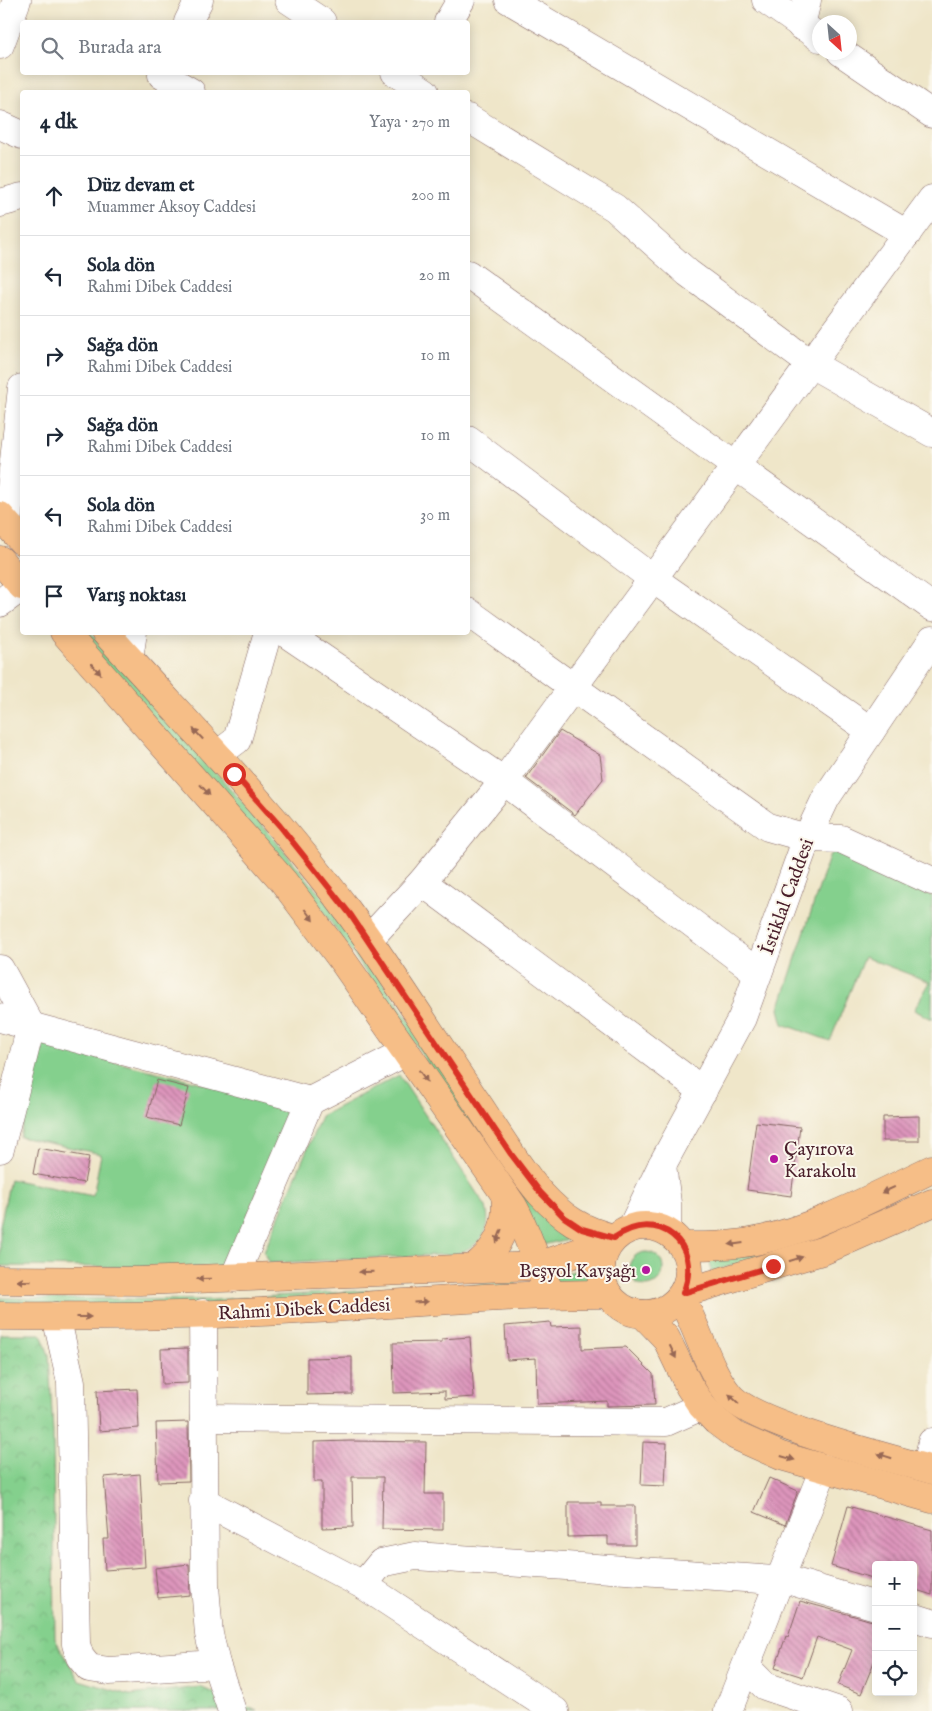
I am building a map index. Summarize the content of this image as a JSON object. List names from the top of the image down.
{
  "streets": {
    "main road": ["Rahmi Dibek Caddesi"],
    "street": ["İstiklal Caddesi"]
  },
  "crossings": [
    ["İstiklal Caddesi", "Rahmi Dibek Caddesi"]
  ],
  "places": ["Çayırova Karakolu", "Beşyol Kavşağı"],
  "north": "bottom right",
  "page": {
    "search": "Burada ara",
    "heading": ["4 dk", "Yaya · 270 m"],
    "list": [
      ["Düz devam et", "Muammer Aksoy Caddesi", "200 m"],
      ["Sola dön", "Rahmi Dibek Caddesi", "20 m"],
      ["Sağa dön", "Rahmi Dibek Caddesi", "10 m"],
      ["Sağa dön", "Rahmi Dibek Caddesi", "10 m"],
      ["Sola dön", "Rahmi Dibek Caddesi", "30 m"],
      "Varış noktası"
    ],
    "map_buttons": ["+", "−"]
  }
}
